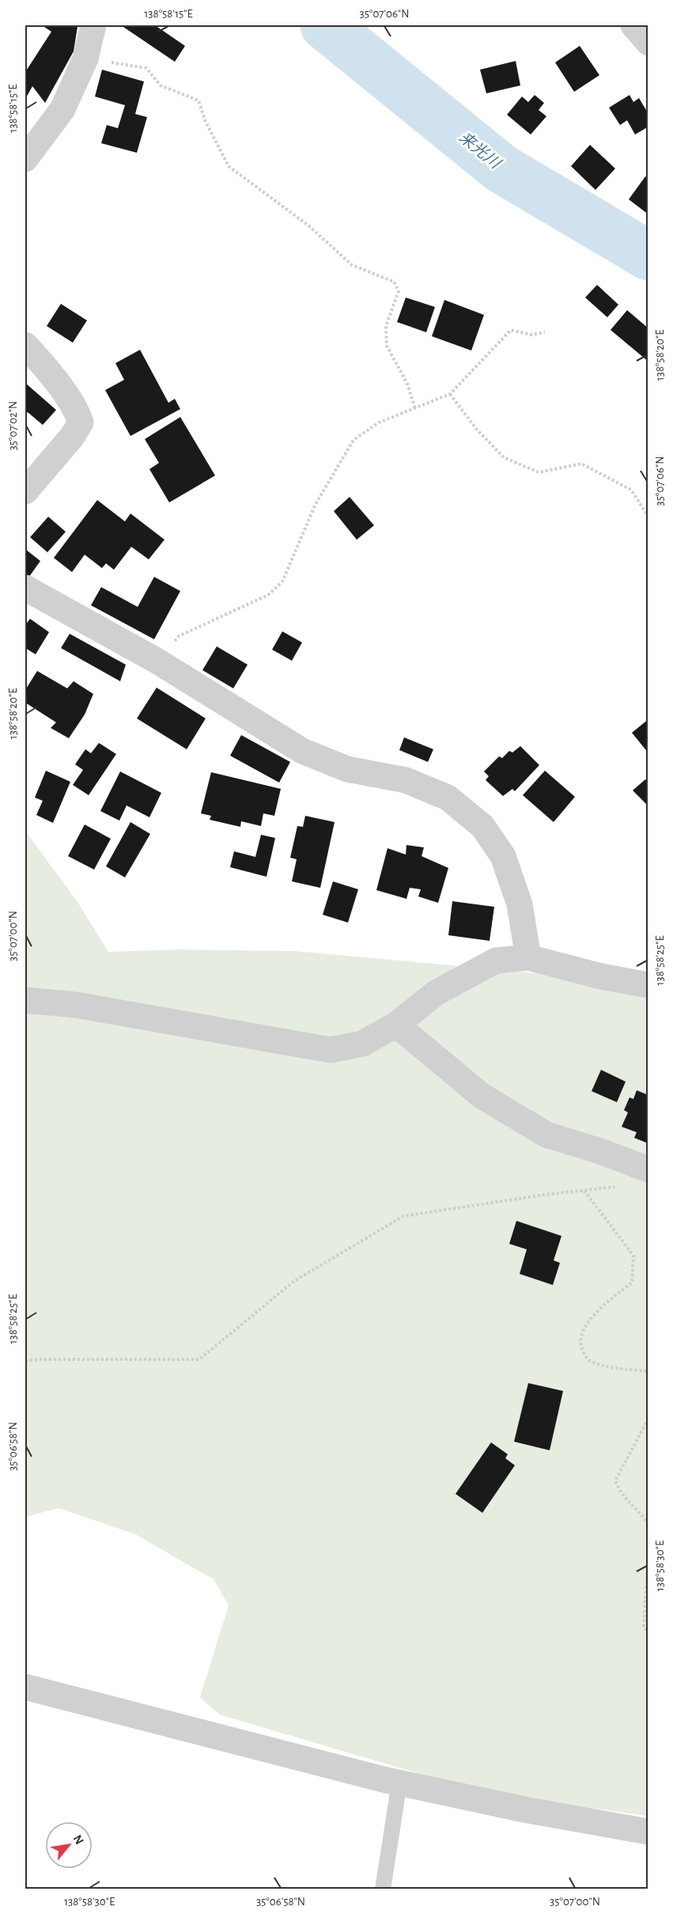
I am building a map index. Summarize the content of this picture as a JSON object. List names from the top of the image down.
{
  "water": ["来光川"],
  "north": "top right",
  "coordinates": [
    "138°58'15\"E",
    "35°07'06\"N",
    "138°58'20\"E",
    "35°07'02\"N",
    "35°07'00\"N",
    "138°58'25\"E",
    "35°06'58\"N",
    "138°58'30\"E"
  ]
}
